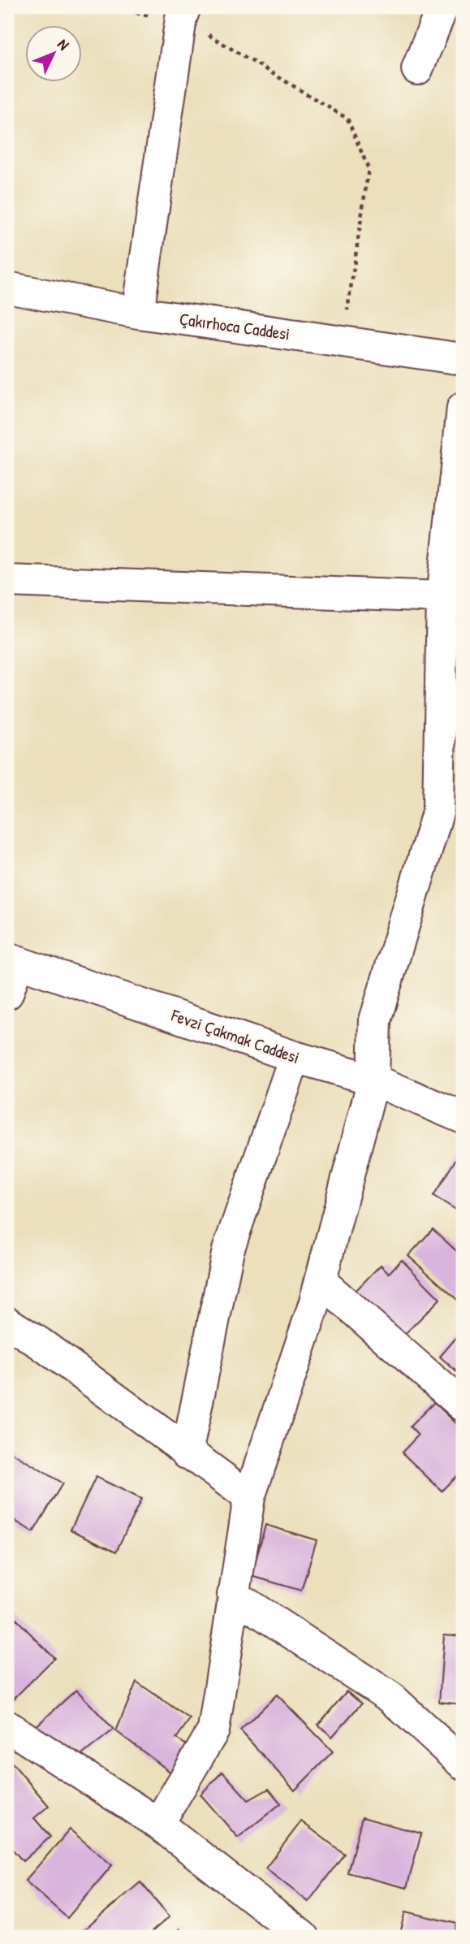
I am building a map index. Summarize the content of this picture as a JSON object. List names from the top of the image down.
{
  "streets": {
    "street": ["Çakırhoca Caddesi", "Fevzi Çakmak Caddesi"]
  },
  "north": "top right"
}
